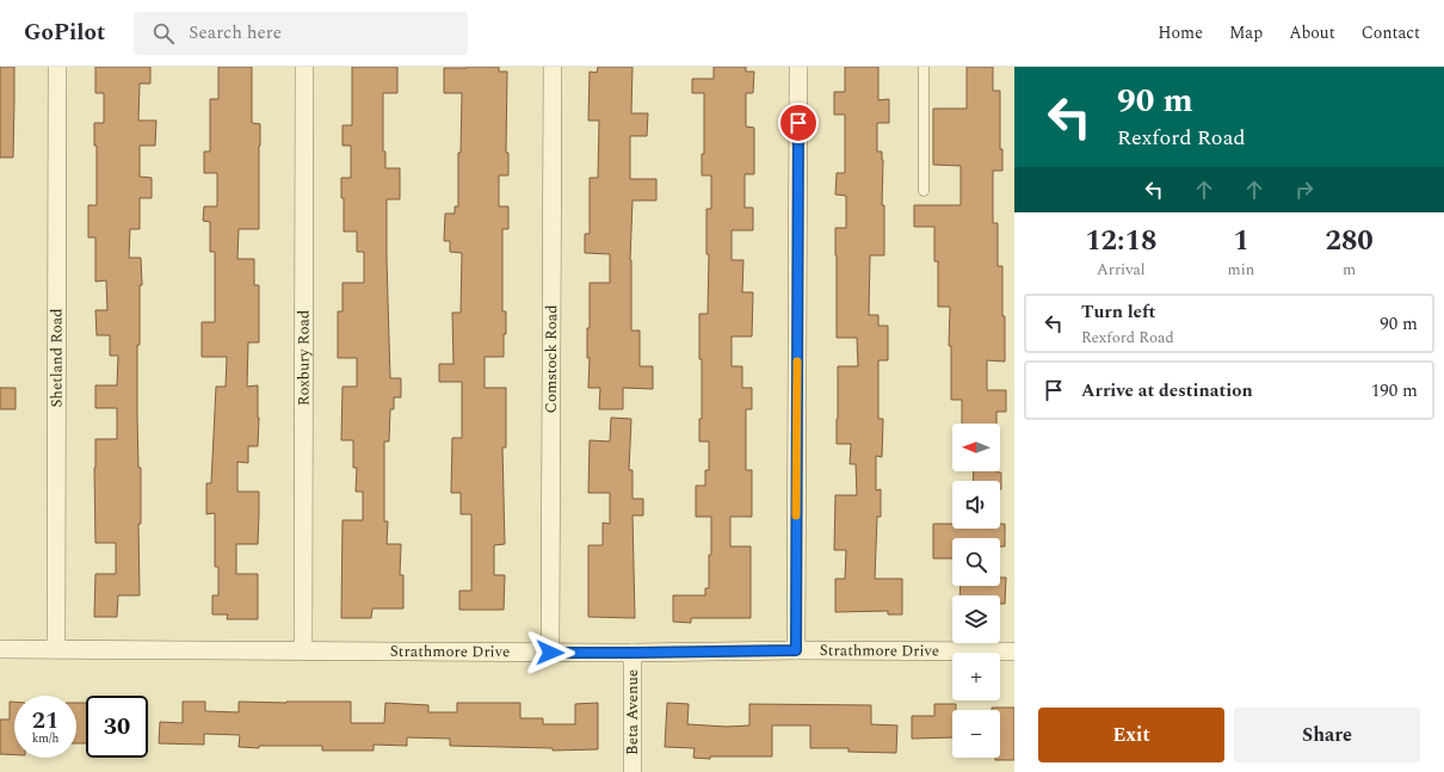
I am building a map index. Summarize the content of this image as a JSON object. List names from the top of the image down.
{
  "streets": {
    "street": [
      "Shetland Road",
      "Roxbury Road",
      "Comstock Road",
      "Strathmore Drive",
      "Beta Avenue"
    ]
  },
  "crossings": [
    ["Shetland Road", "Strathmore Drive"],
    ["Roxbury Road", "Strathmore Drive"],
    ["Comstock Road", "Strathmore Drive"],
    ["Strathmore Drive", "Beta Avenue"]
  ],
  "north": "left",
  "page": {
    "header": "GoPilot",
    "search": "Search here",
    "nav": [
      "Home",
      "Map",
      "About",
      "Contact"
    ],
    "turn": ["90 m", "Rexford Road"],
    "eta": [
      "12:18",
      "Arrival",
      "1",
      "min",
      "280",
      "m"
    ],
    "list": [
      {
        "name": "Turn left",
        "note": "Rexford Road",
        "value": "90 m"
      },
      {
        "name": "Arrive at destination",
        "value": "190 m"
      }
    ],
    "map_buttons": ["+", "−"],
    "speed": "21 km/h",
    "limit": "30",
    "buttons": ["Exit", "Share"]
  }
}
